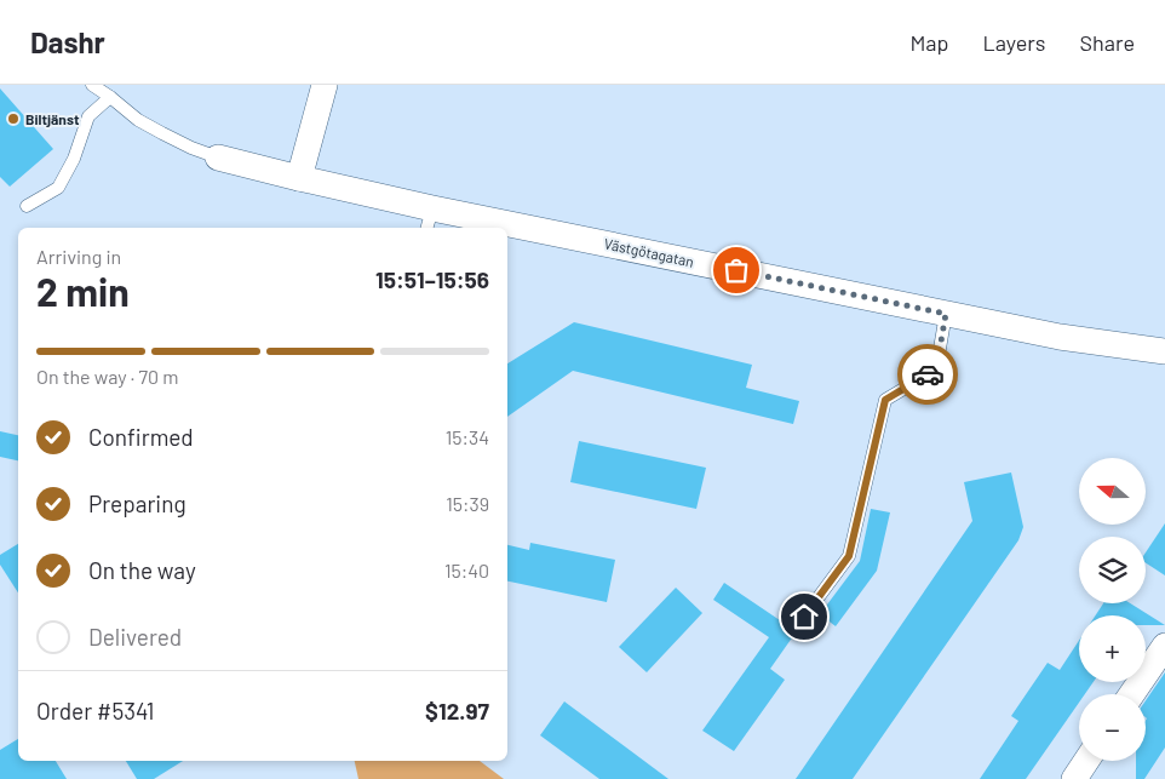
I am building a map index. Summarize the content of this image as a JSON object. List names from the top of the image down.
{
  "streets": {
    "street": ["Västgötagatan"]
  },
  "places": ["Biltjänst"],
  "north": "left",
  "page": {
    "header": "Dashr",
    "nav": ["Map", "Layers", "Share"],
    "heading": ["2 min", "Arriving in", "15:51–15:56"],
    "panel": ["Order #5341", "$12.97"],
    "bar": "On the way · 70 m",
    "list": [
      ["Confirmed", "15:34"],
      ["Preparing", "15:39"],
      ["On the way", "15:40"],
      "Delivered"
    ],
    "map_buttons": ["+", "−"]
  }
}
